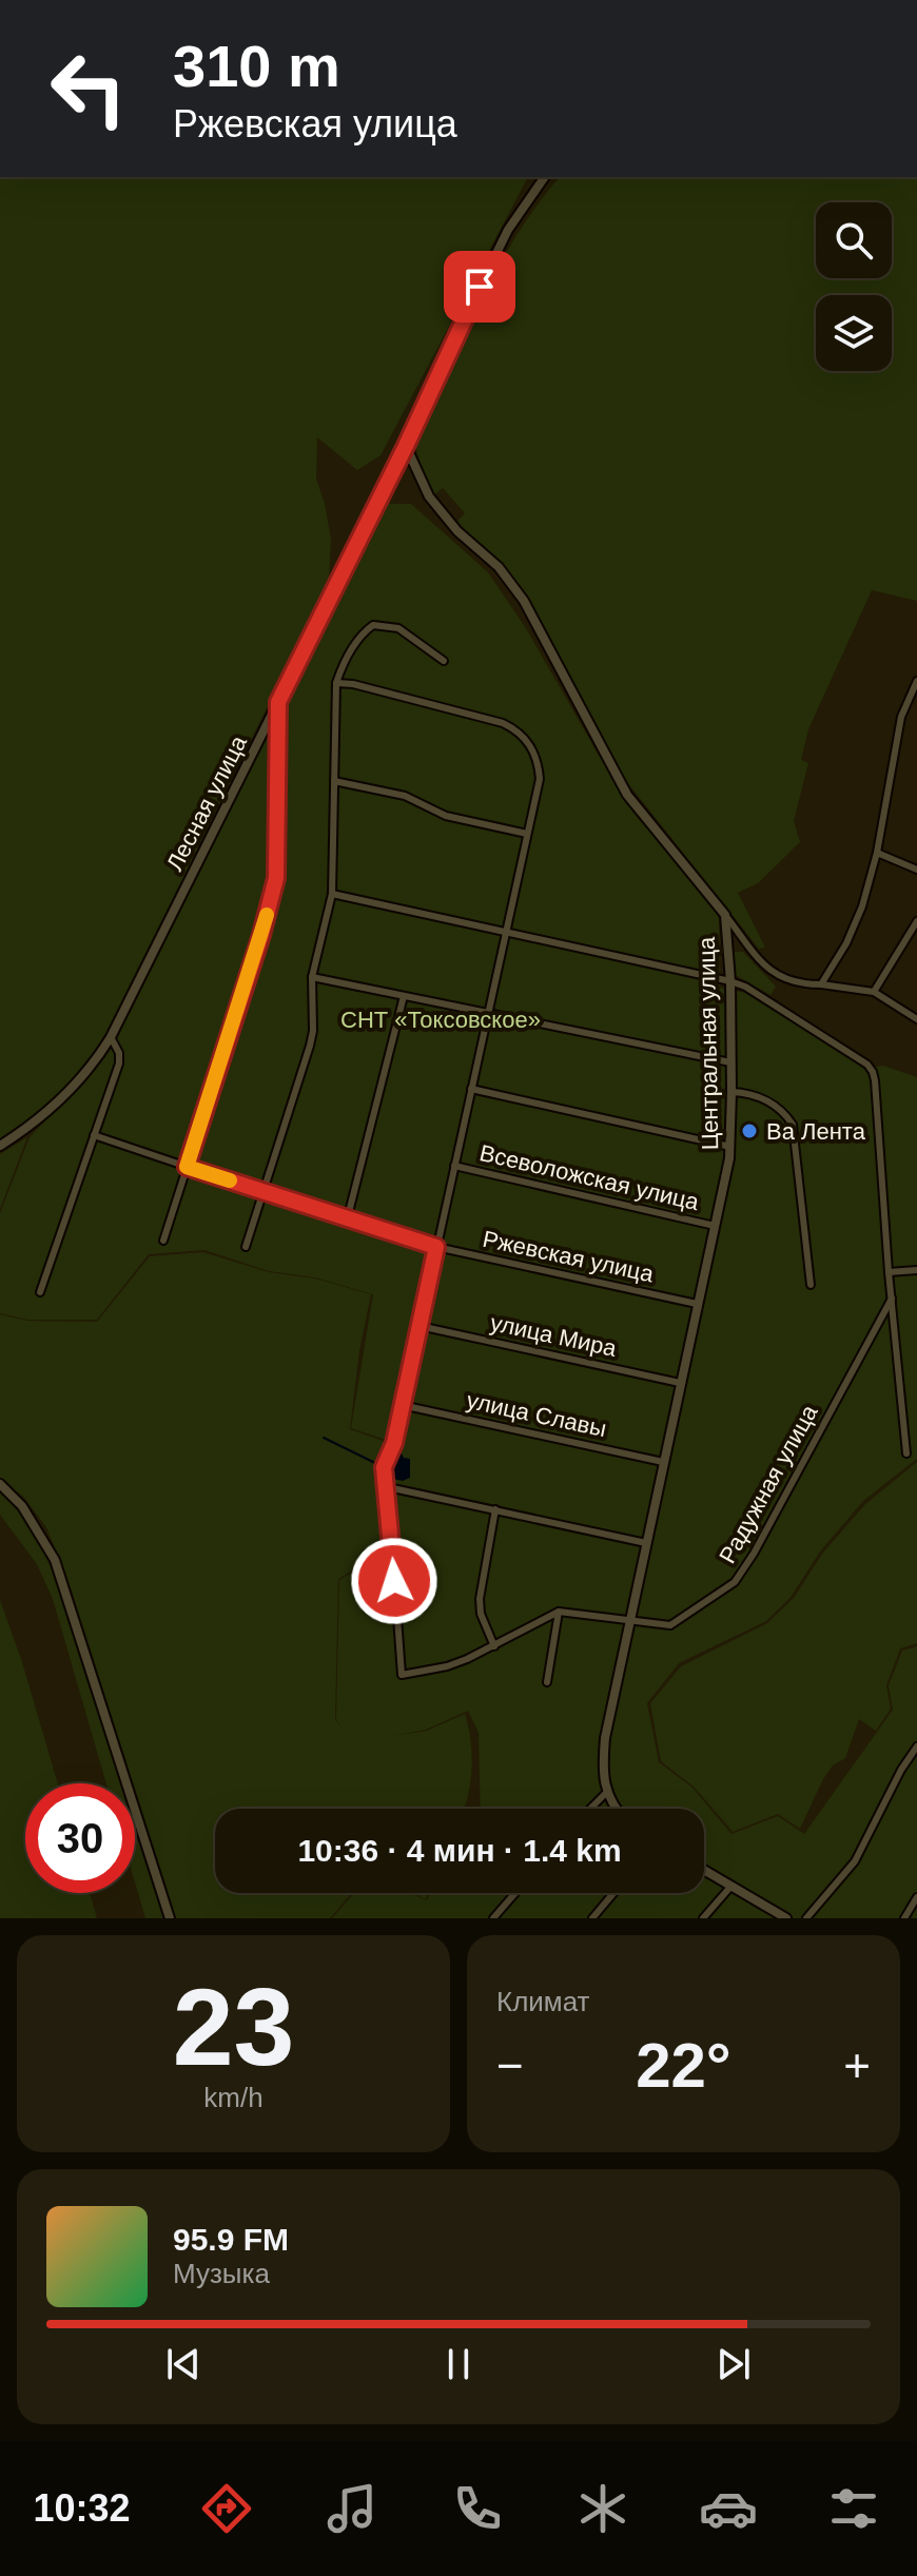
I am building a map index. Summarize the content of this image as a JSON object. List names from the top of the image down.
{
  "streets": {
    "street": [
      "Лесная улица",
      "Центральная улица",
      "Всеволожская улица",
      "Ржевская улица",
      "улица Мира",
      "улица Славы",
      "Радужная улица"
    ]
  },
  "crossings": [
    ["Лесная улица", "Центральная улица"],
    ["Центральная улица", "Всеволожская улица"],
    ["Центральная улица", "Ржевская улица"],
    ["Центральная улица", "улица Мира"],
    ["Центральная улица", "улица Славы"],
    ["Центральная улица", "Радужная улица"]
  ],
  "parks": ["СНТ «Токсовское»"],
  "places": ["Ва Лента"],
  "page": {
    "turn": ["310 m", "Ржевская улица"],
    "limit": "30",
    "trip": "10:36 · 4 мин · 1.4 km",
    "tile": [
      ["23", "km/h"],
      "Климат"
    ],
    "heat": ["−", "22°", "+"],
    "song": ["95.9 FM", "Музыка"],
    "tabs": "10:32"
  }
}
